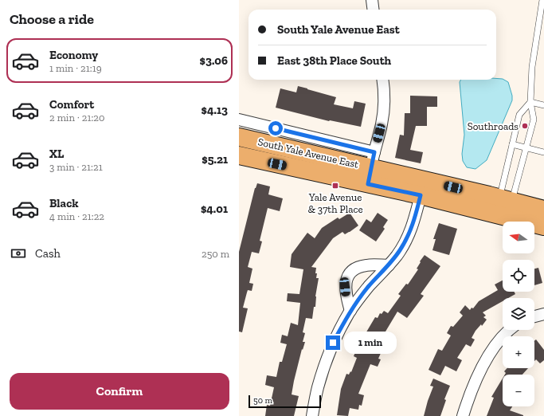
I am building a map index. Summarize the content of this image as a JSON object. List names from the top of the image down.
{
  "streets": {
    "main road": ["South Yale Avenue East"]
  },
  "places": {
    "other": ["Southroads"],
    "transit": ["Yale Avenue & 37th Place"]
  },
  "scale_bar": "50 m",
  "north": "left",
  "page": {
    "heading": "Choose a ride",
    "banner": ["South Yale Avenue East", "East 38th Place South"],
    "list": [
      {
        "name": "Economy",
        "note": "1 min · 21:19",
        "value": "$3.06"
      },
      {
        "name": "Comfort",
        "note": "2 min · 21:20",
        "value": "$4.13"
      },
      {
        "name": "XL",
        "note": "3 min · 21:21",
        "value": "$5.21"
      },
      {
        "name": "Black",
        "note": "4 min · 21:22",
        "value": "$4.01"
      }
    ],
    "map_buttons": ["+", "−"],
    "pay": ["Cash", "250 m"],
    "bubble": "1 min",
    "buttons": "Confirm",
    "scale": "50 m"
  }
}
